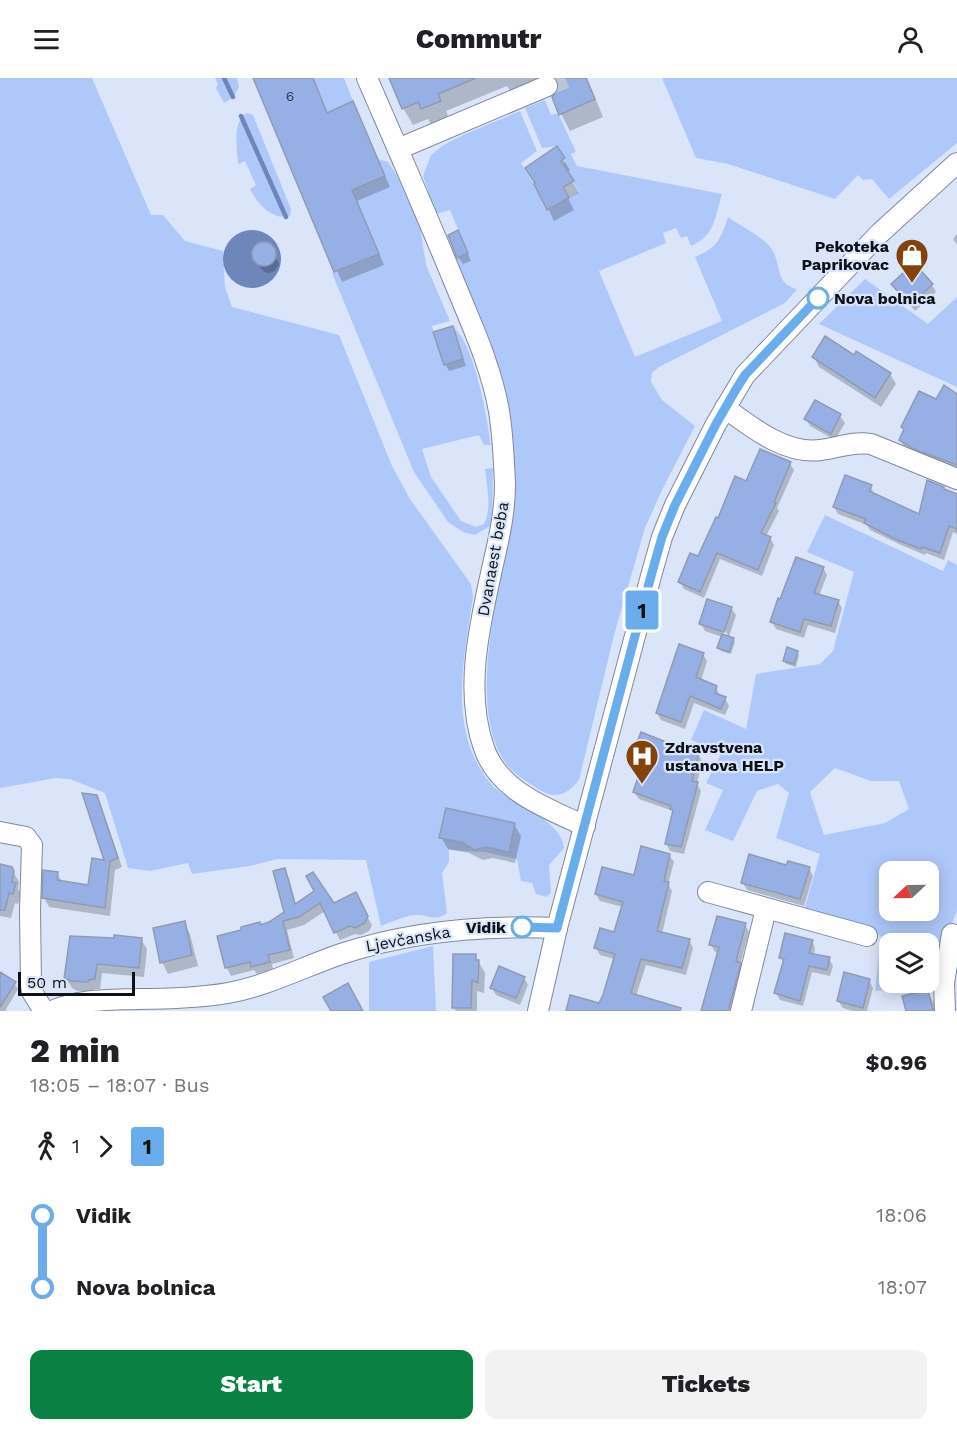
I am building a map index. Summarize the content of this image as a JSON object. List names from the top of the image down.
{
  "streets": {
    "street": ["Dvanaest beba", "Ljevčanska"]
  },
  "places": {
    "shop": ["Pekoteka Paprikovac"],
    "other": ["Nova bolnica", "Vidik"],
    "hospital": ["Zdravstvena ustanova HELP"]
  },
  "lines": ["bus line 1"],
  "house_numbers": ["6"],
  "scale_bar": "50 m",
  "north": "left",
  "page": {
    "header": "Commutr",
    "on_map": "1",
    "scale": "50 m",
    "heading": ["2 min", "18:05 – 18:07 · Bus", "$0.96"],
    "legs": ["1", "1"],
    "list": [
      {
        "name": "Vidik",
        "value": "18:06"
      },
      {
        "name": "Nova bolnica",
        "value": "18:07"
      }
    ],
    "buttons": ["Start", "Tickets"]
  }
}
